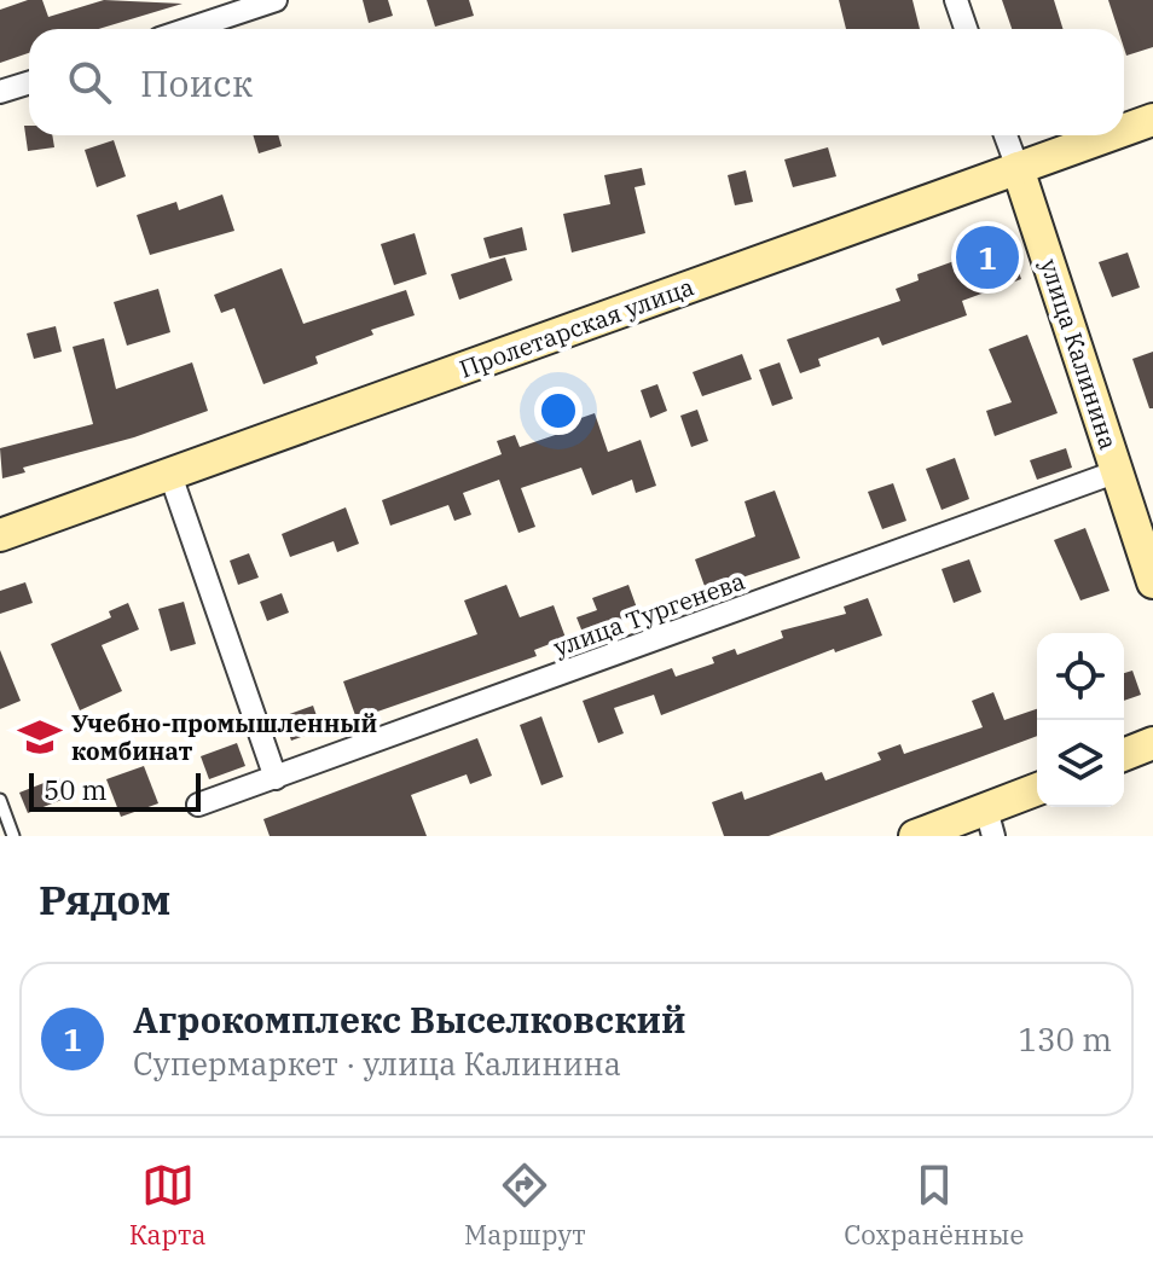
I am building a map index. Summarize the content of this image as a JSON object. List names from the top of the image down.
{
  "streets": {
    "street": ["Пролетарская улица", "улица Калинина", "улица Тургенева"]
  },
  "crossings": [
    ["Пролетарская улица", "улица Калинина"],
    ["улица Калинина", "улица Тургенева"]
  ],
  "places": {
    "school or university": ["Учебно-промышленный комбинат"]
  },
  "scale_bar": "50 m",
  "page": {
    "search": "Поиск",
    "pins": "1",
    "scale": "50 m",
    "heading": "Рядом",
    "list": [
      {
        "mark": "1",
        "name": "Агрокомплекс Выселковский",
        "note": "Супермаркет · улица Калинина",
        "value": "130 m"
      }
    ],
    "nav": ["Карта", "Маршрут", "Сохранённые"]
  }
}
